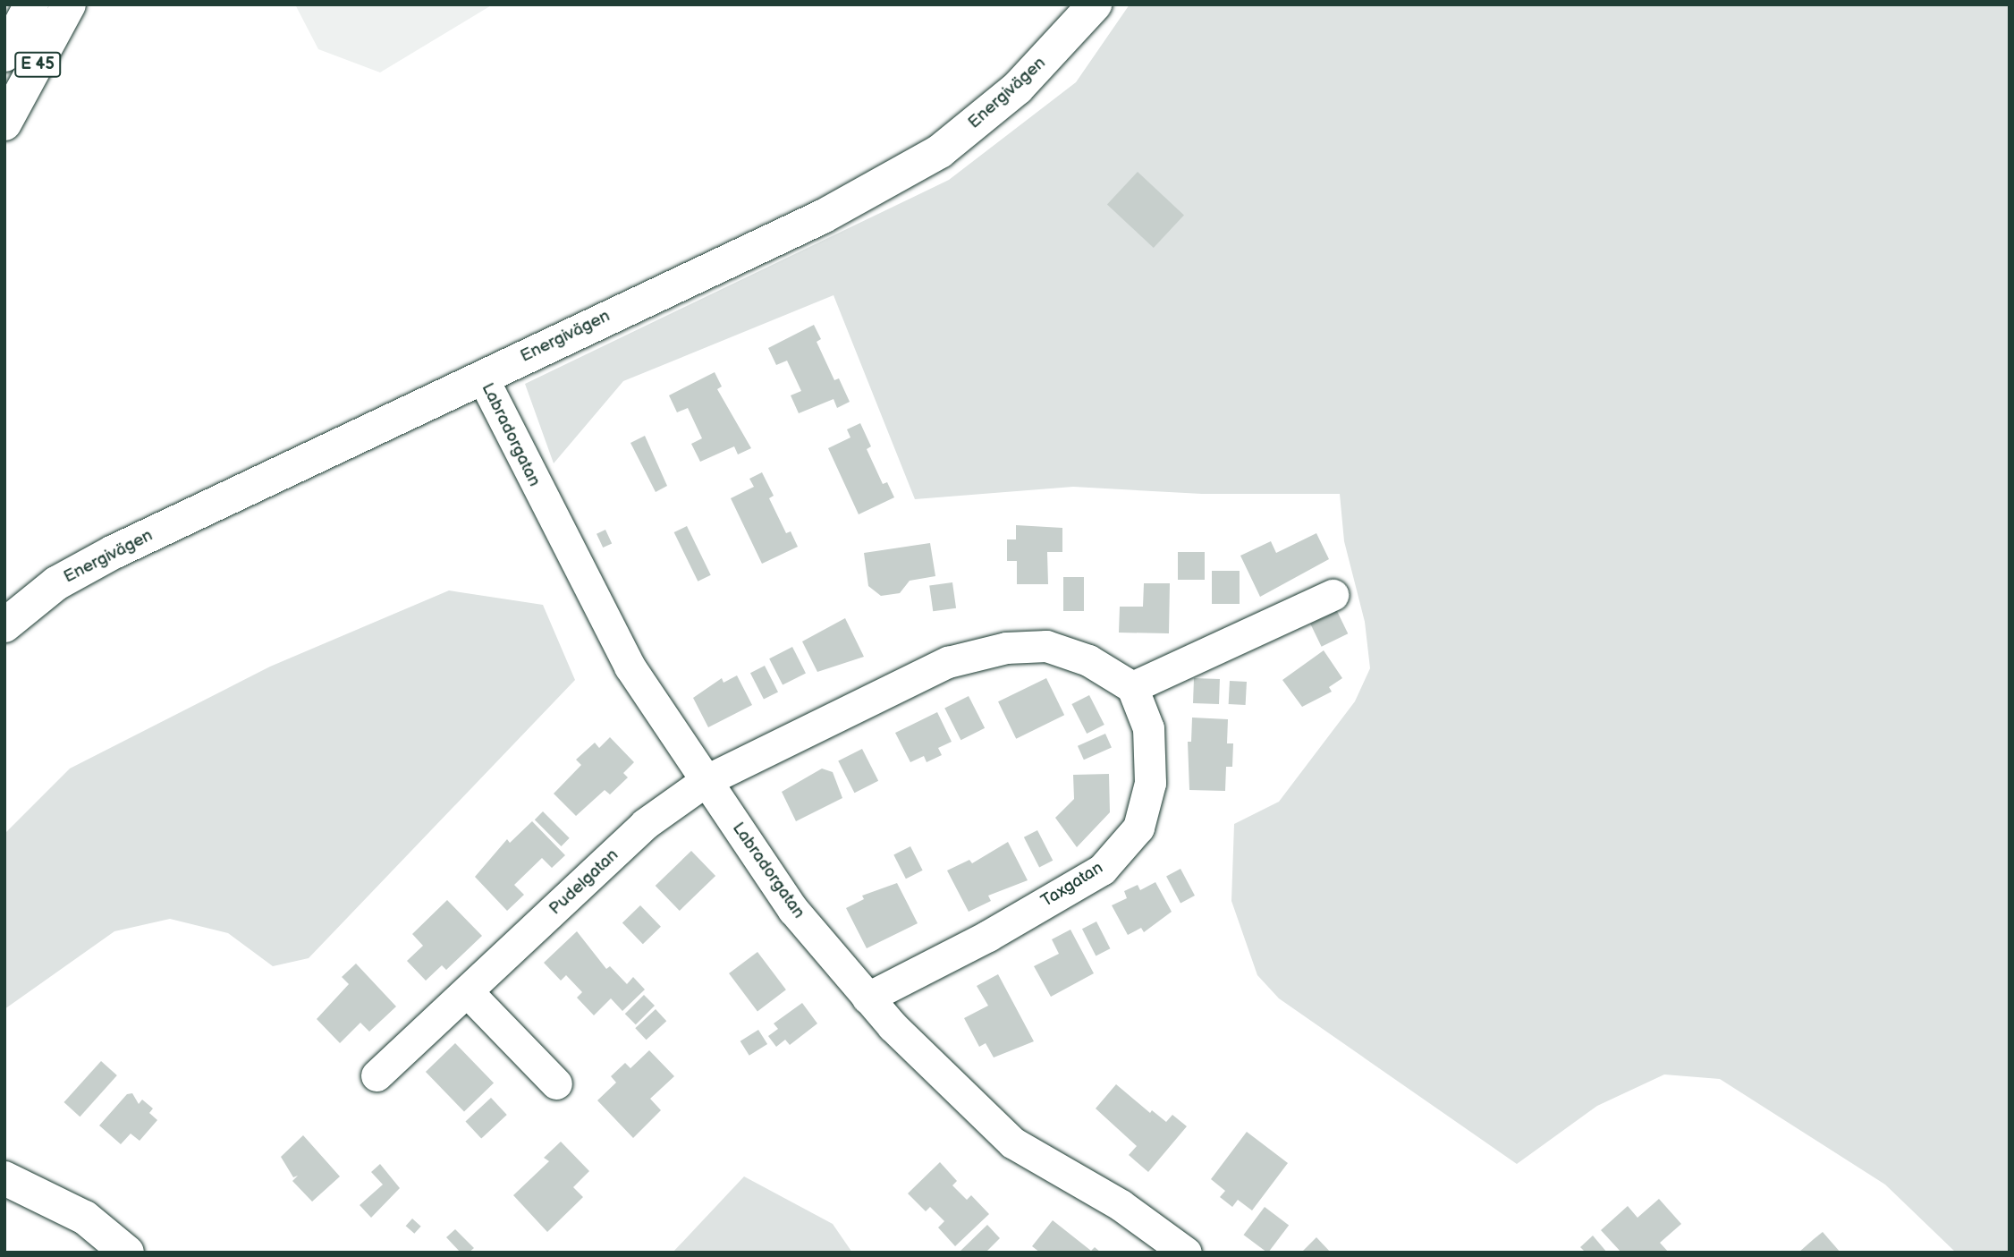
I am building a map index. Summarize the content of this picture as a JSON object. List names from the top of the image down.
{
  "streets": {
    "main road": ["E 45", "Energivägen"],
    "street": ["Labradorgatan", "Pudelgatan", "Taxgatan"]
  },
  "crossings": [
    ["Energivägen", "Labradorgatan"],
    ["Labradorgatan", "Pudelgatan"],
    ["Labradorgatan", "Taxgatan"]
  ]
}
